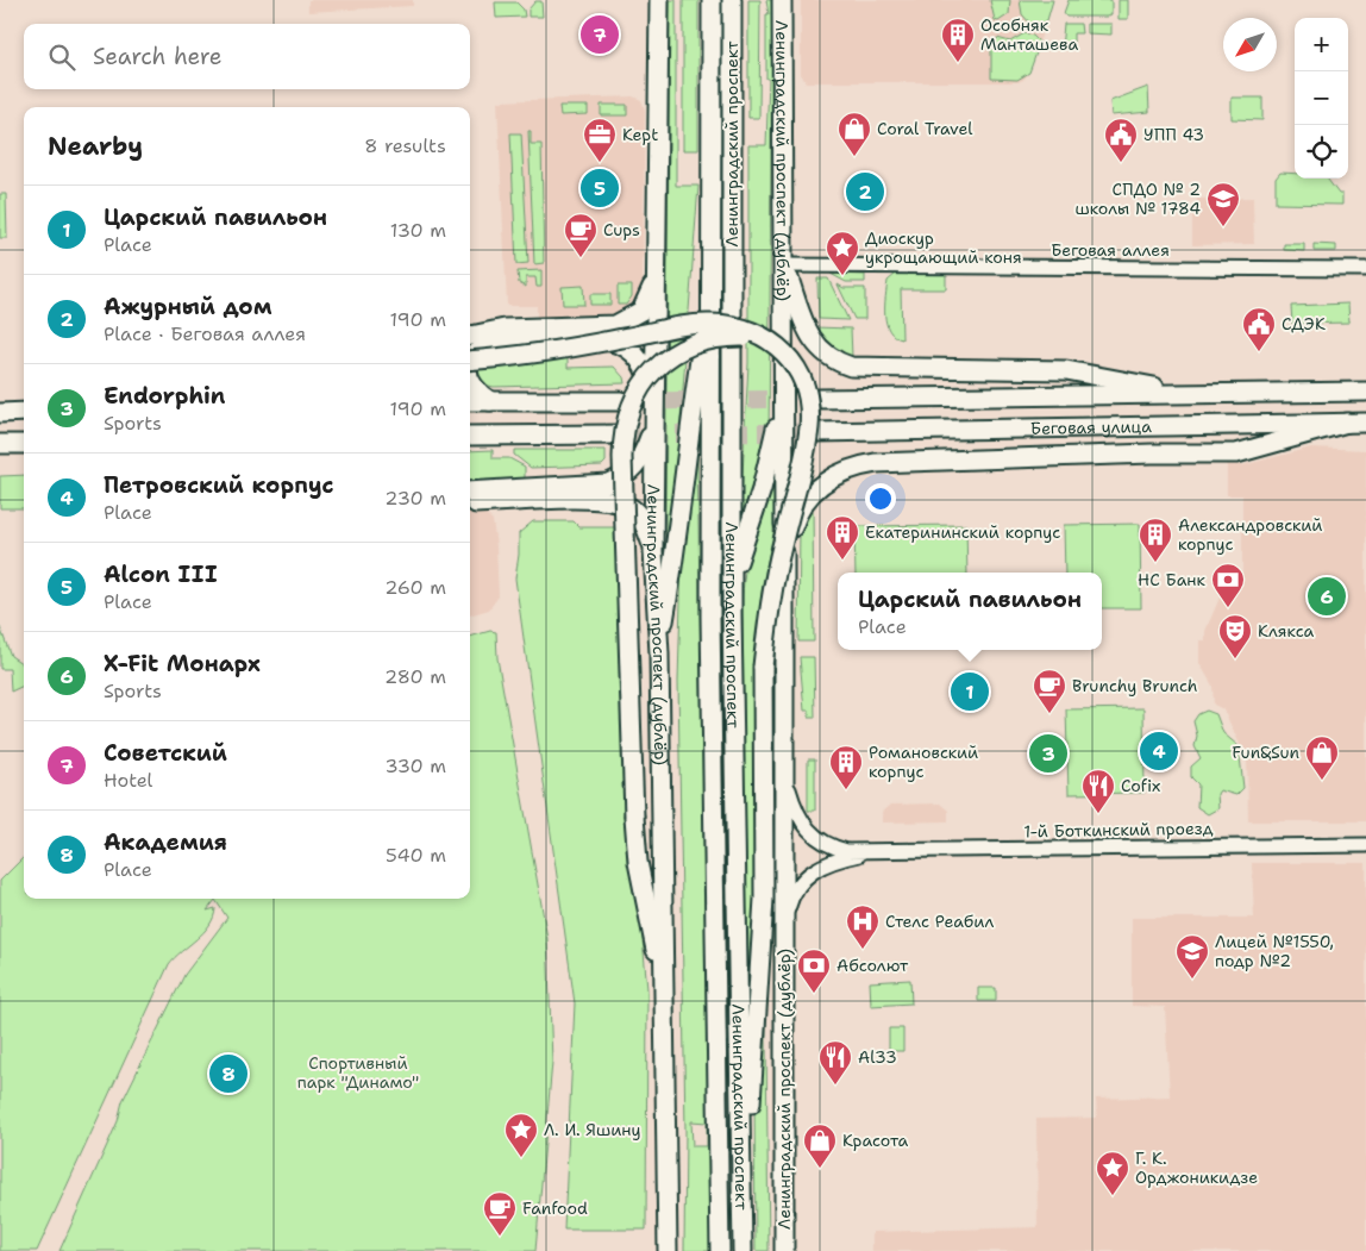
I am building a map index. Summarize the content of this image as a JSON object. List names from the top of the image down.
{
  "streets": {
    "main road": ["Ленинградский проспект", "Ленинградский проспект (дублёр)", "Беговая улица"],
    "street": ["Беговая аллея", "1-й Боткинский проезд"]
  },
  "crossings": [
    ["Ленинградский проспект (дублёр)", "Беговая аллея"],
    ["Ленинградский проспект (дублёр)", "Беговая улица"],
    ["Ленинградский проспект (дублёр)", "1-й Боткинский проезд"],
    ["Беговая аллея", "Беговая улица"]
  ],
  "parks": ["Спортивный парк \"Динамо\""],
  "places": {
    "building": [
      "Особняк Манташева",
      "Екатерининский корпус",
      "Александровский корпус",
      "Романовский корпус"
    ],
    "shop": ["Coral Travel", "Fun&Sun", "Красота"],
    "office": ["Kept"],
    "public building": ["УПП 43", "СДЭК"],
    "school or university": ["СПДО № 2 школы № 1784", "Лицей №1550, подр №2"],
    "cafe": ["Cups", "Brunchy Brunch", "Fanfood"],
    "place": ["Диоскур укрощающий коня", "Л. И. Яшину", "Г. К. Орджоникидзе"],
    "bank": ["НС Банк", "Абсолют"],
    "theatre": ["Клякса"],
    "restaurant": ["Cofix", "Al33"],
    "hospital": ["Стелс Реабил"]
  },
  "north": "bottom left",
  "page": {
    "pins": [
      "7",
      "5",
      "2",
      "6",
      "1",
      "4",
      "3",
      "8"
    ],
    "map_buttons": ["+", "−"],
    "search": "Search here",
    "heading": ["Nearby", "8 results"],
    "list": [
      {
        "mark": "1",
        "name": "Царский павильон",
        "note": "Place",
        "value": "130 m"
      },
      {
        "mark": "2",
        "name": "Ажурный дом",
        "note": "Place · Беговая аллея",
        "value": "190 m"
      },
      {
        "mark": "3",
        "name": "Endorphin",
        "note": "Sports",
        "value": "190 m"
      },
      {
        "mark": "4",
        "name": "Петровский корпус",
        "note": "Place",
        "value": "230 m"
      },
      {
        "mark": "5",
        "name": "Alcon III",
        "note": "Place",
        "value": "260 m"
      },
      {
        "mark": "6",
        "name": "X-Fit Монарх",
        "note": "Sports",
        "value": "280 m"
      },
      {
        "mark": "7",
        "name": "Советский",
        "note": "Hotel",
        "value": "330 m"
      },
      {
        "mark": "8",
        "name": "Академия",
        "note": "Place",
        "value": "540 m"
      }
    ],
    "popup": ["Царский павильон", "Place"]
  }
}
